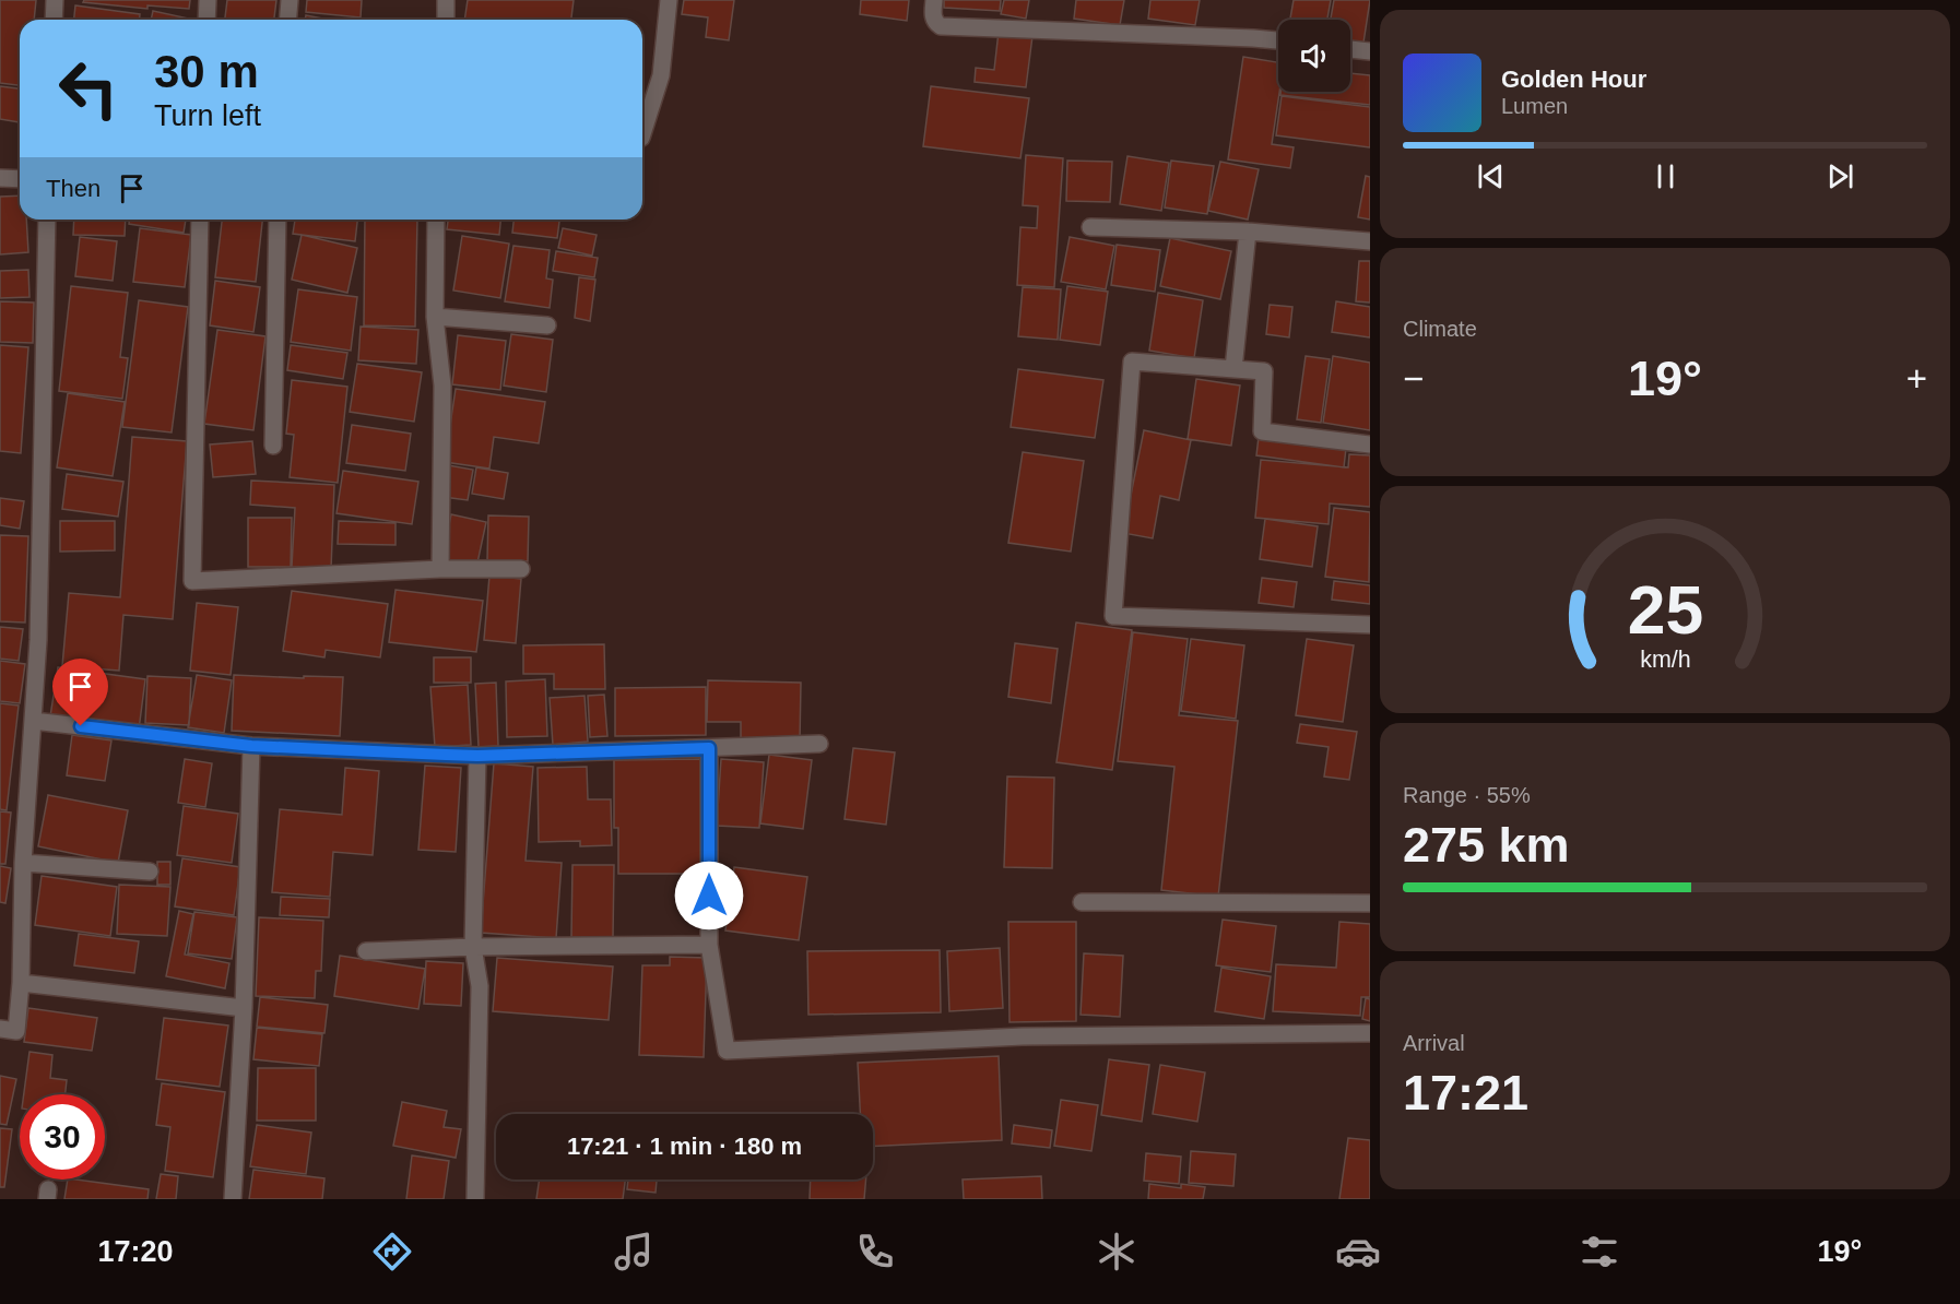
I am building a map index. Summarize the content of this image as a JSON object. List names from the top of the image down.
{
  "page": {
    "turn": ["30 m", "Turn left"],
    "song": ["Golden Hour", "Lumen"],
    "then": "Then",
    "tile": [
      "Climate",
      ["Range · 55%", "275 km"],
      ["Arrival", "17:21"]
    ],
    "heat": ["−", "19°", "+"],
    "limit": "30",
    "trip": "17:21 · 1 min · 180 m",
    "tabs": ["17:20", "19°"],
    "gauge": ["25", "km/h"]
  }
}
